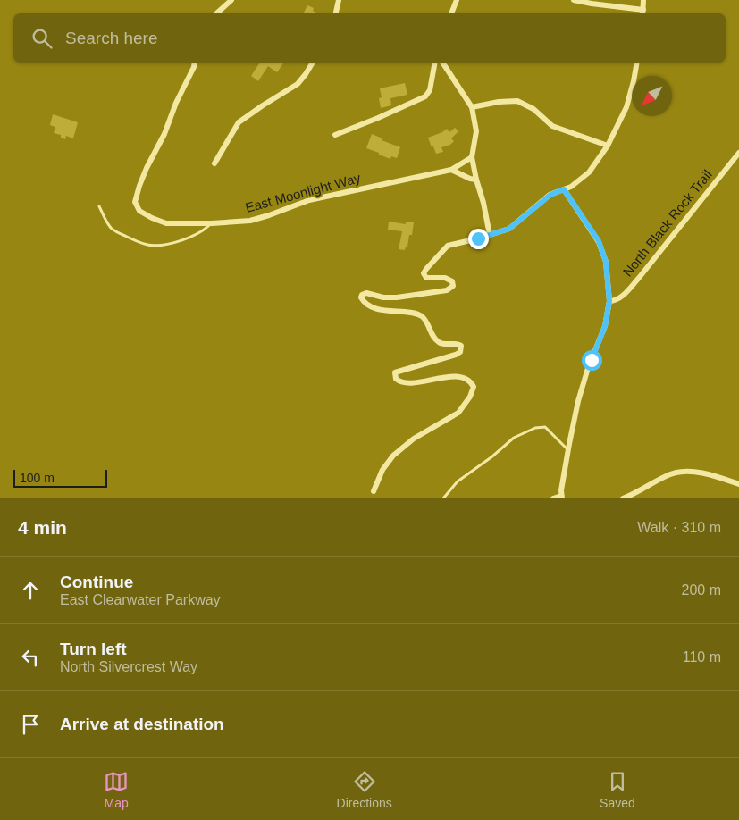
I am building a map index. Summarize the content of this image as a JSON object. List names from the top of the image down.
{
  "streets": {
    "street": ["East Moonlight Way", "North Black Rock Trail"]
  },
  "scale_bar": "100 m",
  "north": "bottom left",
  "page": {
    "search": "Search here",
    "scale": "100 m",
    "heading": ["4 min", "Walk · 310 m"],
    "list": [
      ["Continue", "East Clearwater Parkway", "200 m"],
      ["Turn left", "North Silvercrest Way", "110 m"],
      "Arrive at destination"
    ],
    "nav": ["Map", "Directions", "Saved"]
  }
}
